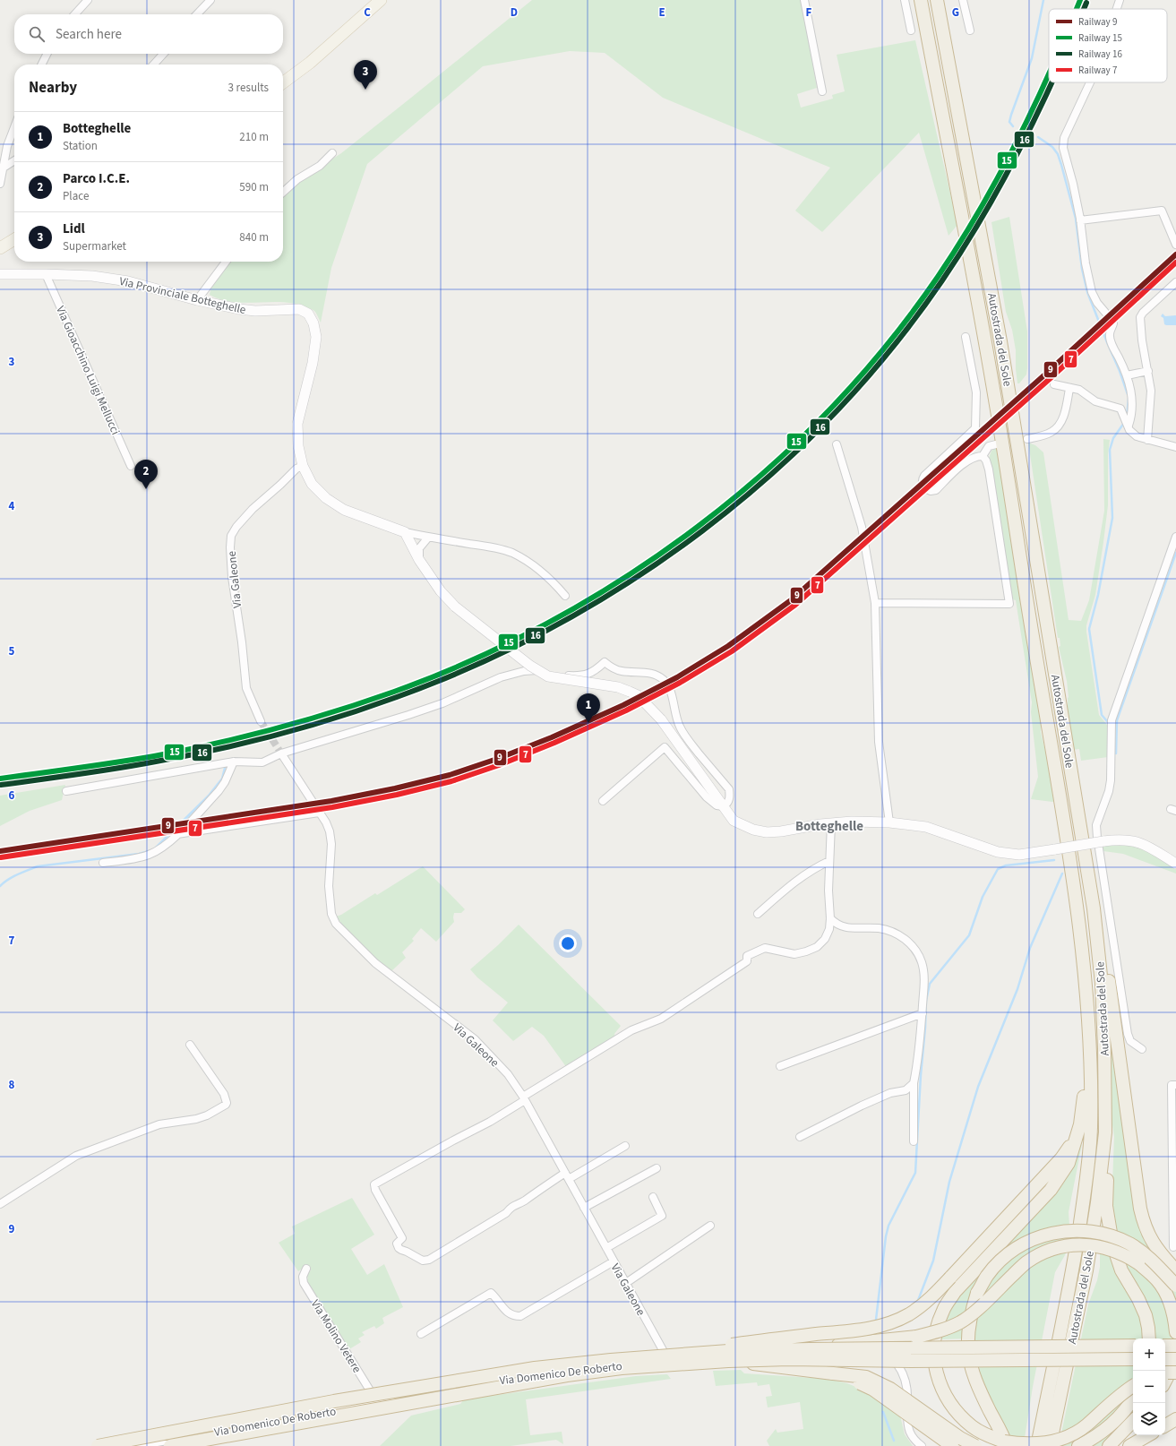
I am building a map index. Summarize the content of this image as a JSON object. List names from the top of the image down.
{
  "streets": {
    "highway": ["Autostrada del Sole"],
    "street": [
      "Via Provinciale Botteghelle",
      "Via Gioacchino Luigi Mellucci",
      "Via Galeone",
      "Via Molino Vetere",
      "Via Domenico De Roberto"
    ]
  },
  "crossings": [
    ["Via Provinciale Botteghelle", "Via Gioacchino Luigi Mellucci"],
    ["Via Provinciale Botteghelle", "Via Galeone"],
    ["Via Galeone", "Via Domenico De Roberto"],
    ["Via Molino Vetere", "Via Domenico De Roberto"]
  ],
  "districts": ["Botteghelle"],
  "lines": [
    "rail line 15",
    "rail line 16",
    "rail line 9",
    "rail line 7"
  ],
  "legend": [
    "Railway 9",
    "Railway 15",
    "Railway 16",
    "Railway 7"
  ],
  "page": {
    "search": "Search here",
    "pins": ["3", "2", "1"],
    "heading": ["Nearby", "3 results"],
    "list": [
      {
        "mark": "1",
        "name": "Botteghelle",
        "note": "Station",
        "value": "210 m"
      },
      {
        "mark": "2",
        "name": "Parco I.C.E.",
        "note": "Place",
        "value": "590 m"
      },
      {
        "mark": "3",
        "name": "Lidl",
        "note": "Supermarket",
        "value": "840 m"
      }
    ],
    "map_buttons": ["+", "−"]
  },
  "grid": {
    "columns": [
      "C",
      "D",
      "E",
      "F",
      "G"
    ],
    "rows": [
      "3",
      "4",
      "5",
      "6",
      "7",
      "8",
      "9"
    ]
  }
}
